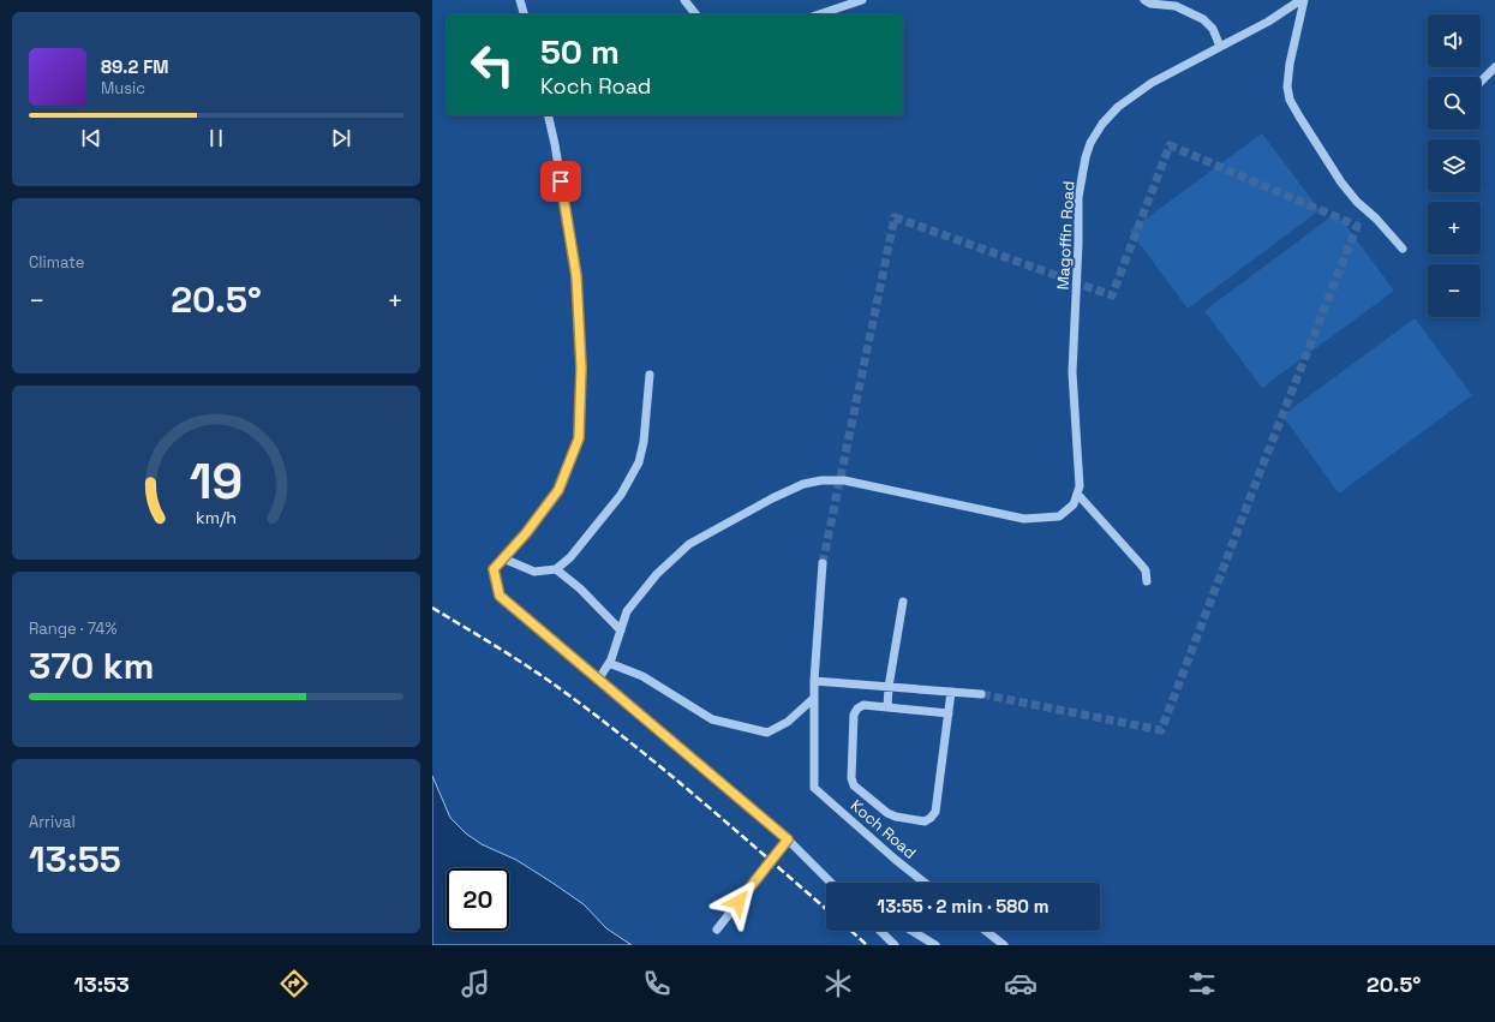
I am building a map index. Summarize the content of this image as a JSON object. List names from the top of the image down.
{
  "streets": {
    "street": ["Magoffin Road", "Koch Road"]
  },
  "page": {
    "map_buttons": ["+", "−"],
    "turn": ["50 m", "Koch Road"],
    "song": ["89.2 FM", "Music"],
    "tile": [
      "Climate",
      ["Range · 74%", "370 km"],
      ["Arrival", "13:55"]
    ],
    "heat": ["−", "20.5°", "+"],
    "limit": "20",
    "trip": "13:55 · 2 min · 580 m",
    "tabs": ["13:53", "20.5°"],
    "gauge": ["19", "km/h"]
  }
}
